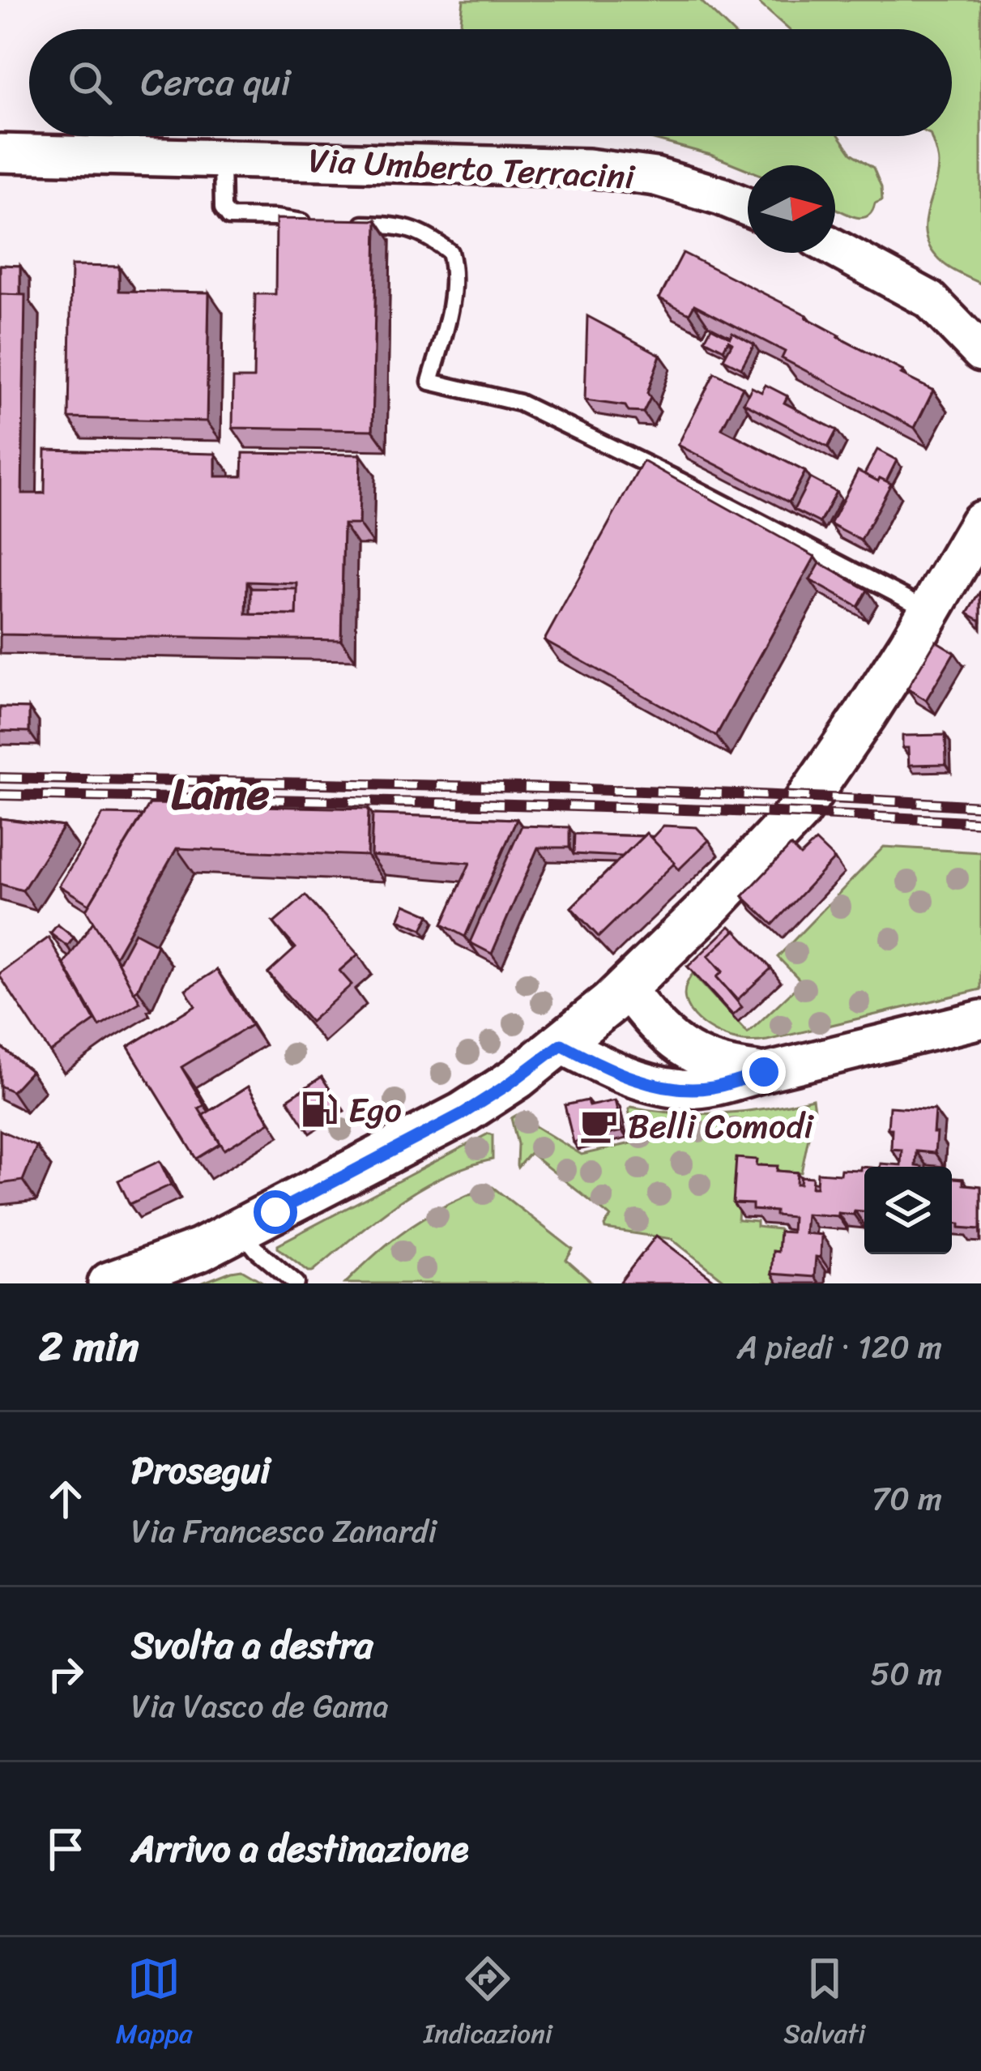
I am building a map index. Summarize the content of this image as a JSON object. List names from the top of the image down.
{
  "streets": {
    "street": ["Via Umberto Terracini"]
  },
  "districts": ["Lame"],
  "places": {
    "fuel station": ["Ego"],
    "cafe": ["Belli Comodi"]
  },
  "north": "right",
  "page": {
    "search": "Cerca qui",
    "heading": ["2 min", "A piedi · 120 m"],
    "list": [
      ["Prosegui", "Via Francesco Zanardi", "70 m"],
      ["Svolta a destra", "Via Vasco de Gama", "50 m"],
      "Arrivo a destinazione"
    ],
    "nav": ["Mappa", "Indicazioni", "Salvati"]
  }
}
